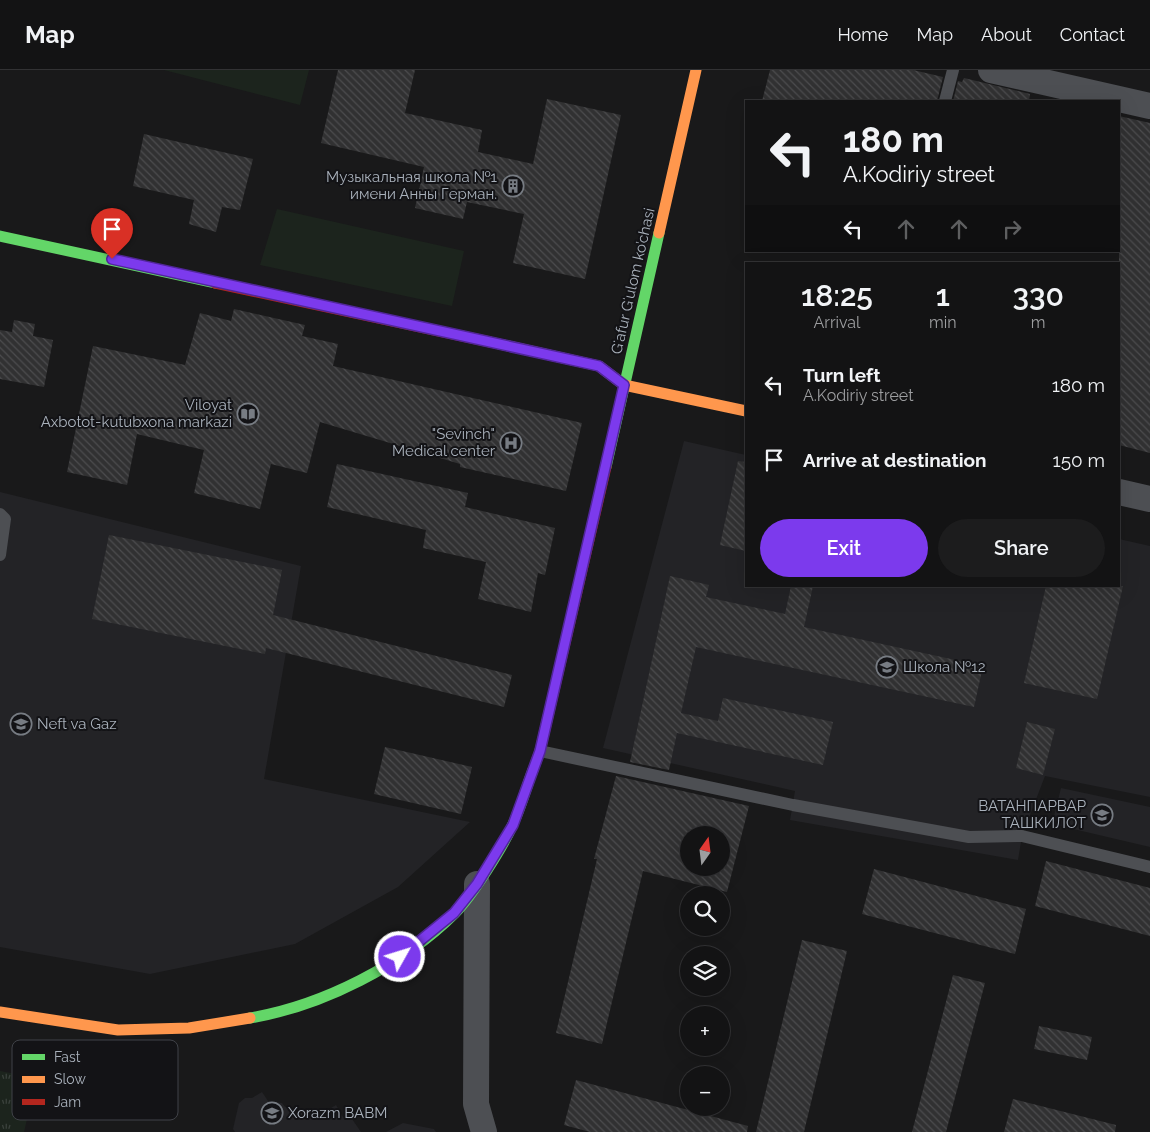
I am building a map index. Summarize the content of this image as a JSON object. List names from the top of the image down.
{
  "streets": {
    "street": ["Gʻafur Gʻulom ko’chasi"]
  },
  "places": {
    "building": ["Музыкальная школа №1 имени Анны Герман."],
    "library": ["Viloyat Axbotot-kutubxona markazi"],
    "hospital": ["\"Sevinch\" Medical center"],
    "school or university": [
      "Школа №12",
      "Neft va Gaz",
      "ВАТАНПАРВАР ТАШКИЛОТ",
      "Xorazm BABM"
    ]
  },
  "legend": ["Fast", "Slow", "Jam"],
  "north": "top",
  "page": {
    "header": "Map",
    "nav": [
      "Home",
      "Map",
      "About",
      "Contact"
    ],
    "turn": ["180 m", "A.Kodiriy street"],
    "eta": [
      "18:25",
      "Arrival",
      "1",
      "min",
      "330",
      "m"
    ],
    "list": [
      {
        "name": "Turn left",
        "note": "A.Kodiriy street",
        "value": "180 m"
      },
      {
        "name": "Arrive at destination",
        "value": "150 m"
      }
    ],
    "buttons": ["Exit", "Share"],
    "map_buttons": ["+", "−"]
  }
}
